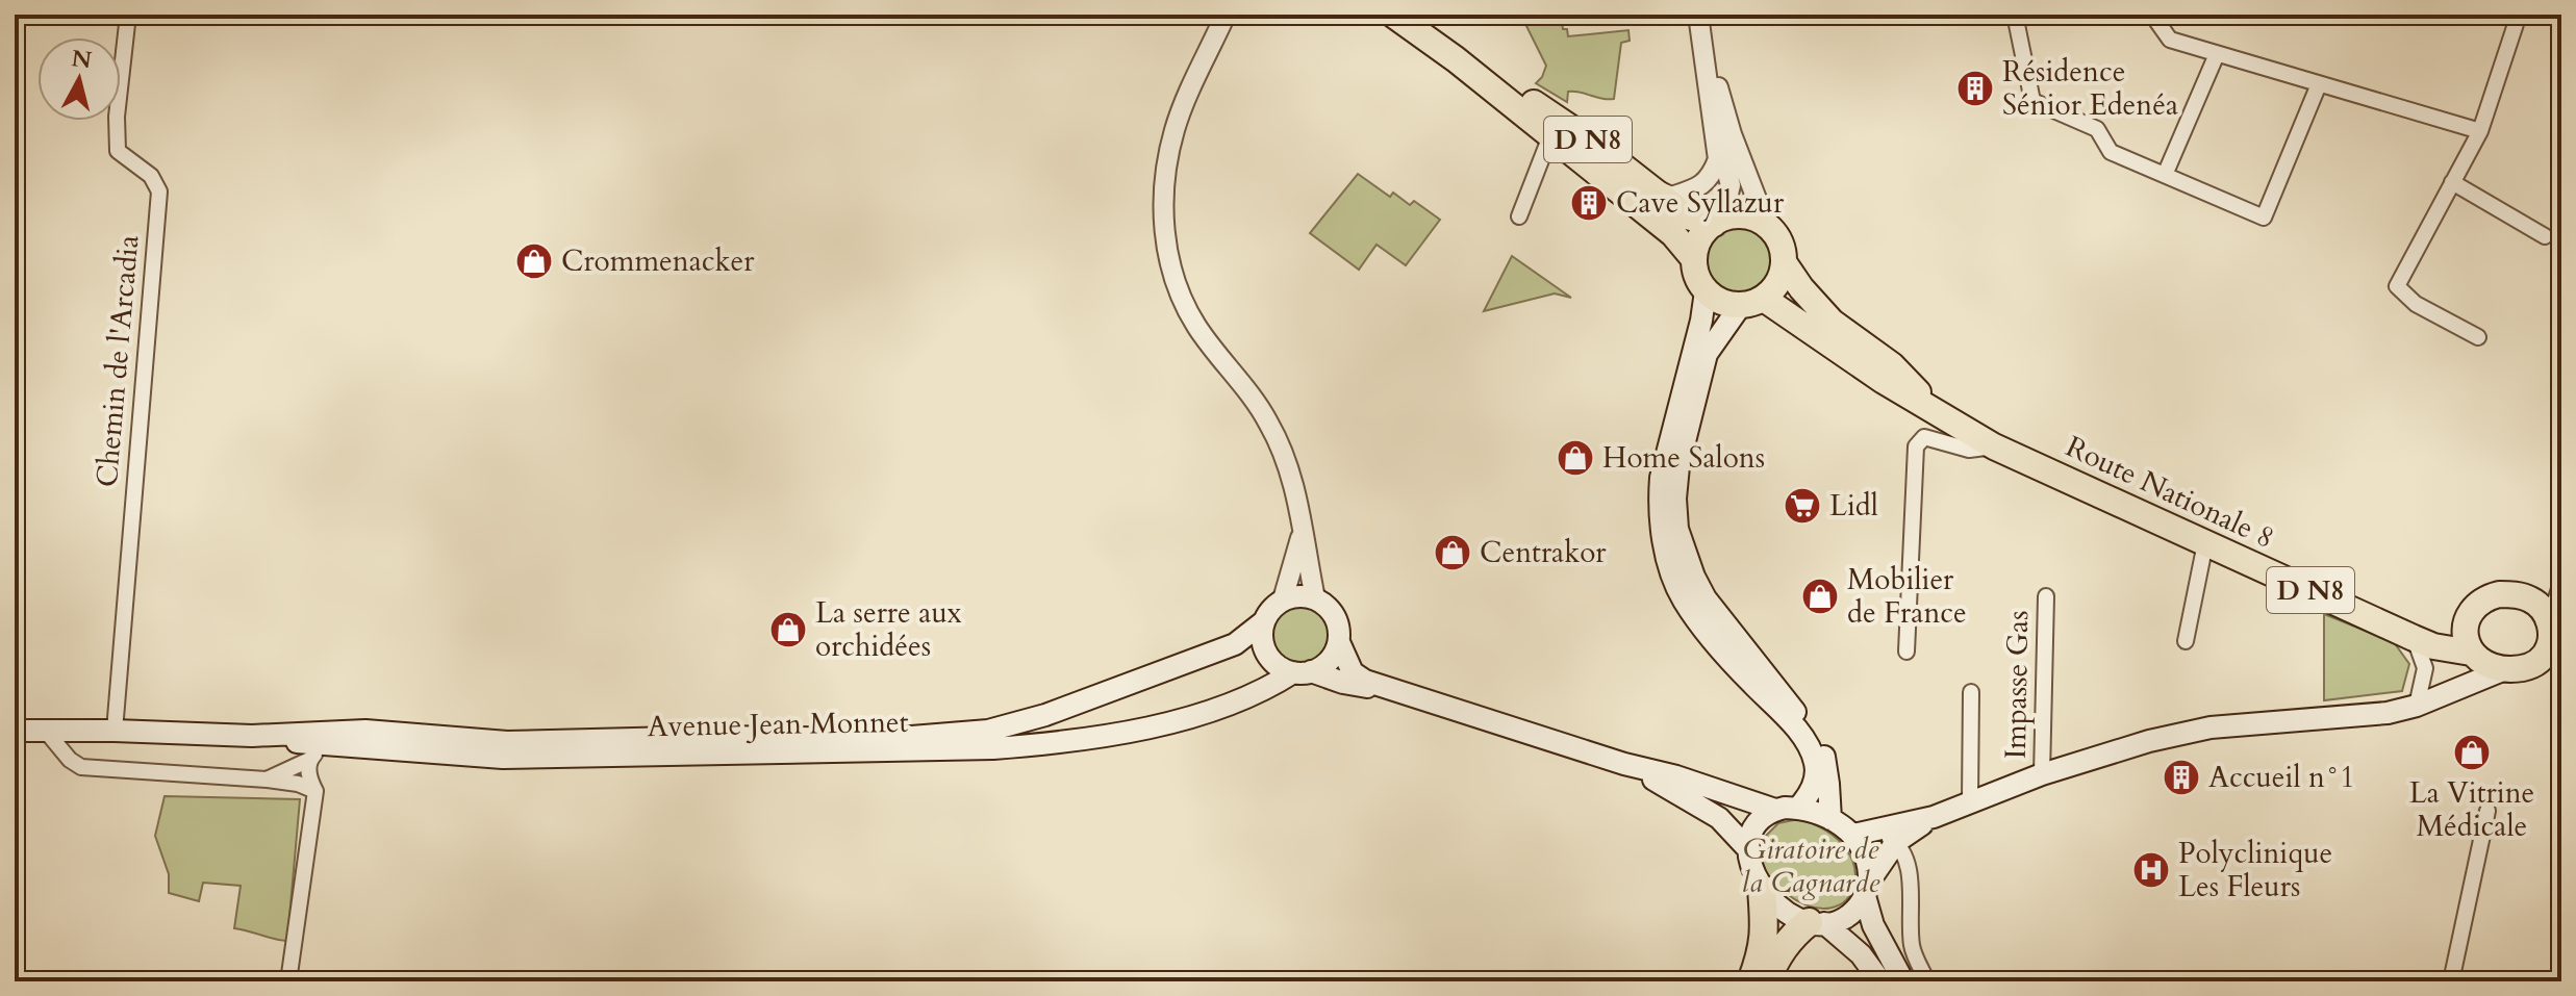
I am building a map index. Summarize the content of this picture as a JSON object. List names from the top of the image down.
{
  "streets": {
    "main road": ["D N8", "Route Nationale 8", "Avenue Jean Monnet"],
    "street": ["Chemin de l'Arcadia", "Impasse Gas"]
  },
  "crossings": [
    ["D N8", "Route Nationale 8"],
    ["Chemin de l'Arcadia", "Avenue Jean Monnet"]
  ],
  "parks": ["Giratoire de la Cagnarde"],
  "places": {
    "building": ["Résidence Sénior Edenéa", "Cave Syllazur", "Accueil n°1"],
    "shop": [
      "Crommenacker",
      "Home Salons",
      "Centrakor",
      "Mobilier de France",
      "La serre aux orchidées",
      "La Vitrine Médicale"
    ],
    "supermarket": ["Lidl"],
    "hospital": ["Polyclinique Les Fleurs"]
  },
  "north": "top"
}
